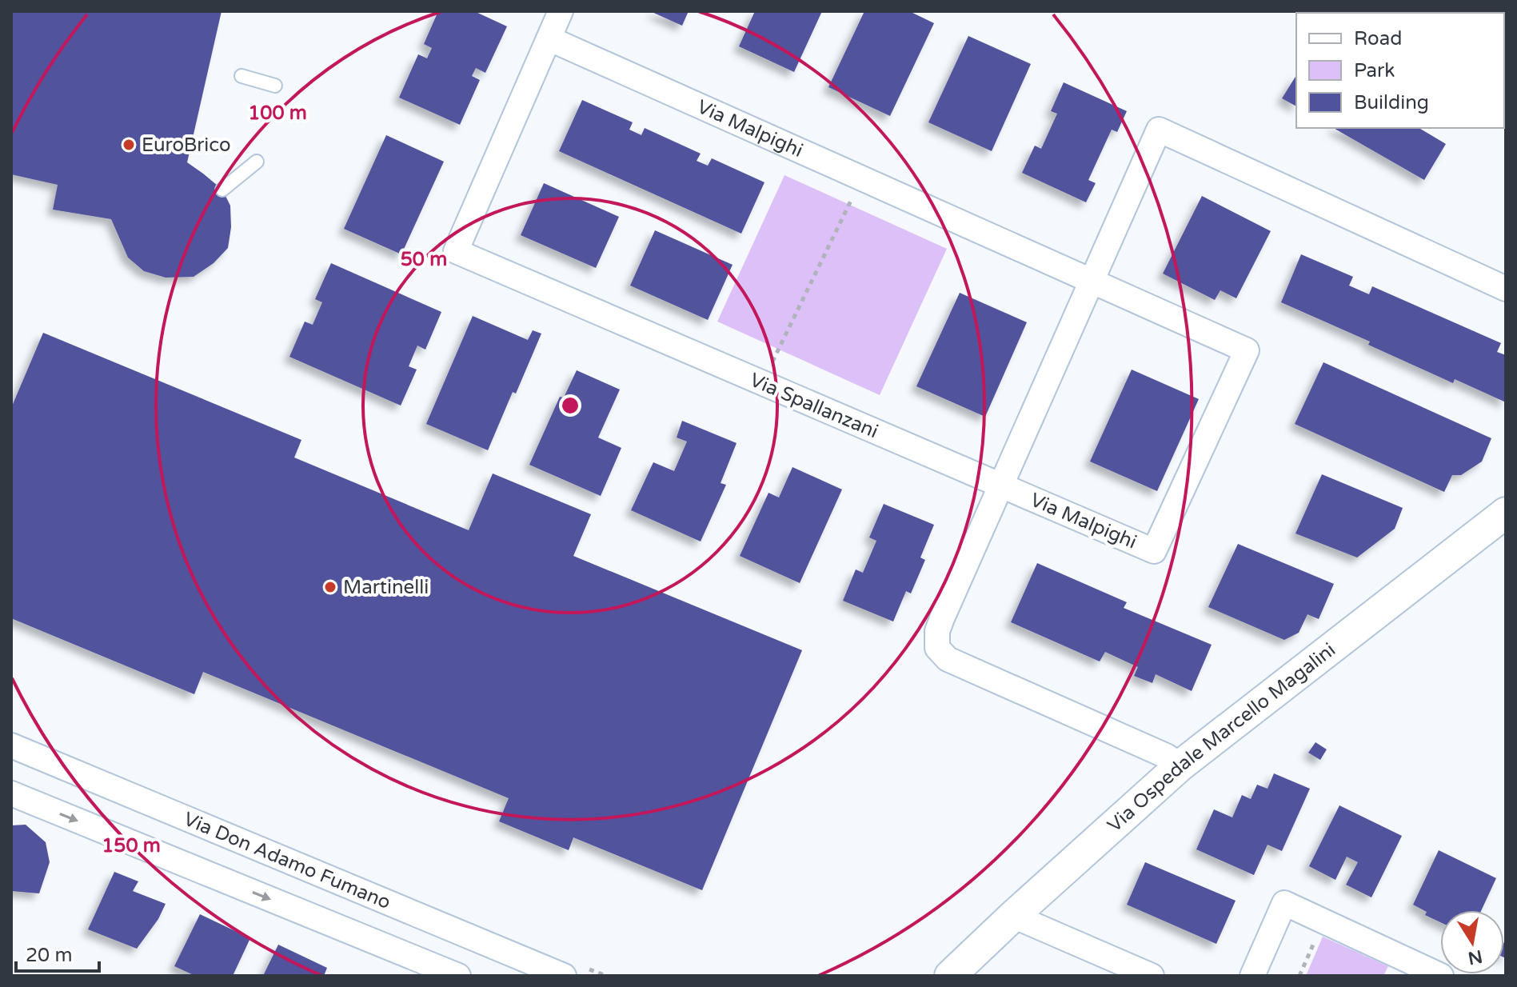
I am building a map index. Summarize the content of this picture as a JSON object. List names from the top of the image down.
{
  "streets": {
    "street": [
      "Via Malpighi",
      "Via Spallanzani",
      "Via Ospedale Marcello Magalini",
      "Via Don Adamo Fumano"
    ]
  },
  "crossings": [
    ["Via Malpighi", "Via Spallanzani"]
  ],
  "places": ["EuroBrico", "Martinelli"],
  "legend": ["Road", "Park", "Building"],
  "scale_bar": "20 m",
  "north": "bottom",
  "rings": ["100 m", "50 m", "150 m"]
}
